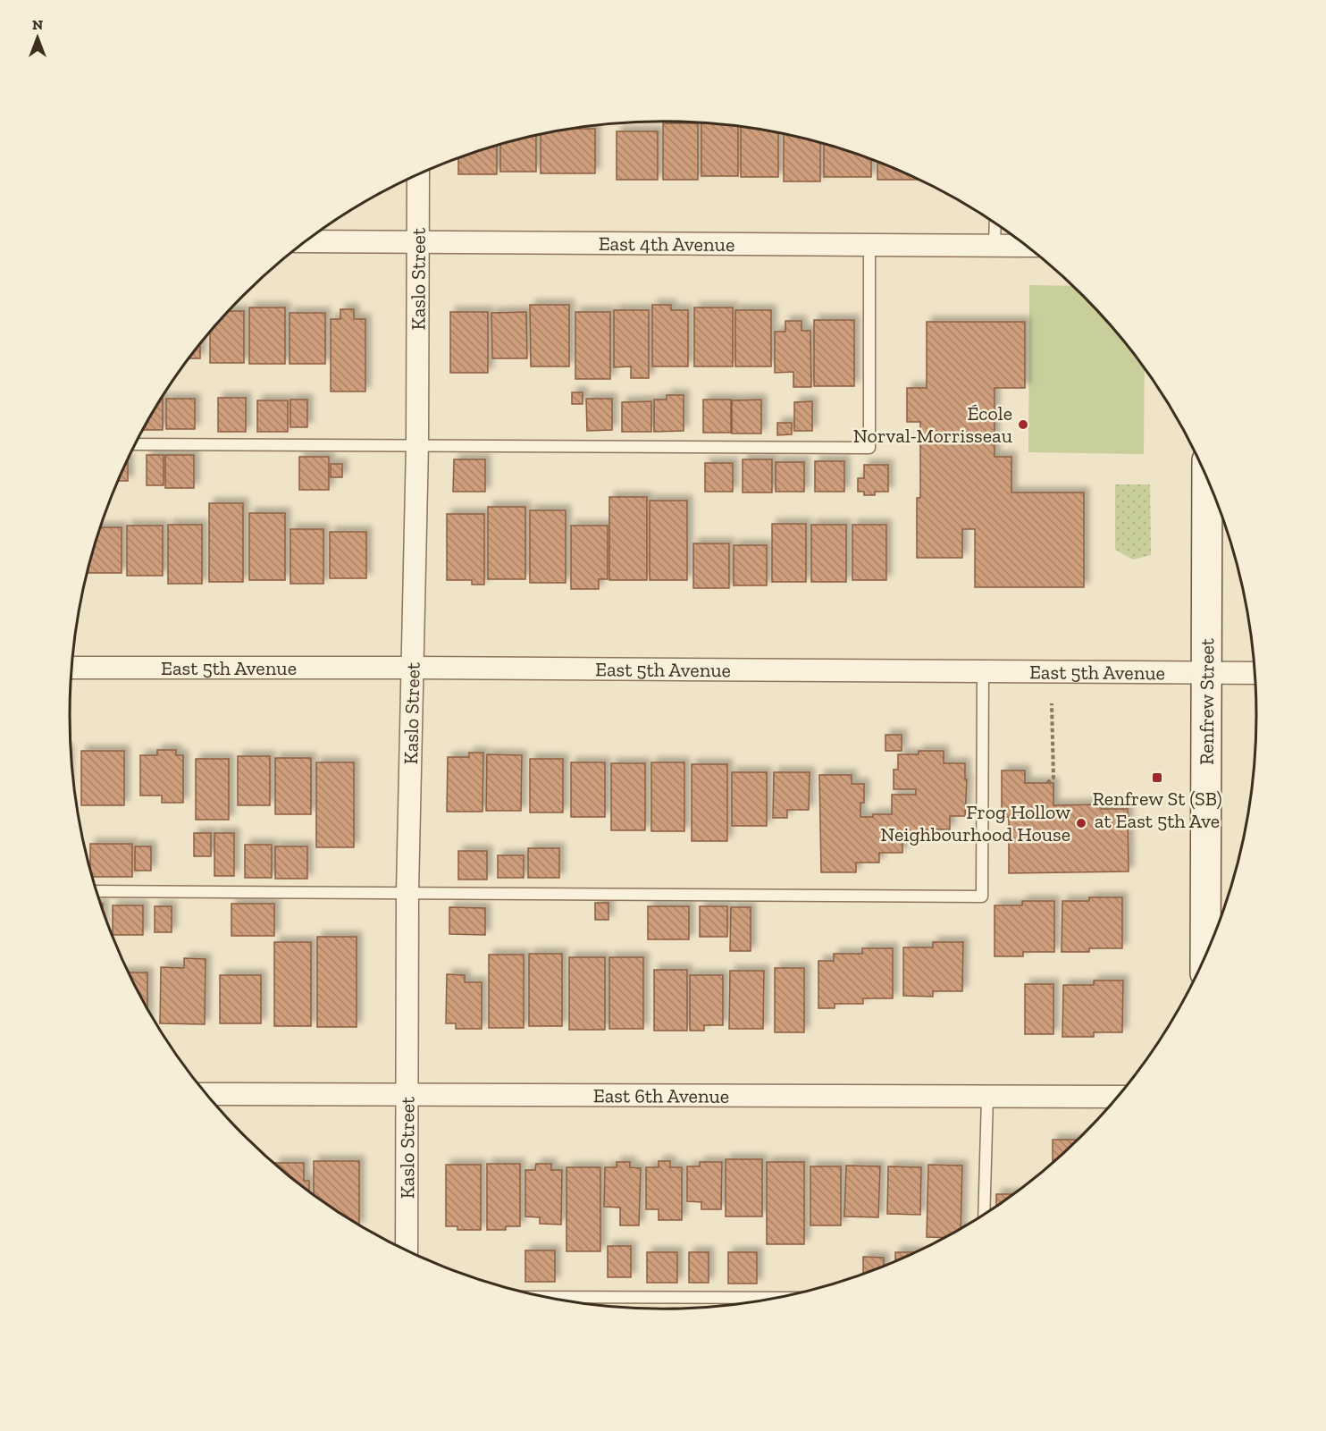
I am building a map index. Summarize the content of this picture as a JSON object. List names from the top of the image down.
{
  "streets": {
    "street": [
      "East 4th Avenue",
      "Kaslo Street",
      "East 5th Avenue",
      "Renfrew Street",
      "East 6th Avenue"
    ]
  },
  "crossings": [
    ["East 4th Avenue", "Kaslo Street"],
    ["Kaslo Street", "East 5th Avenue"],
    ["Kaslo Street", "East 6th Avenue"],
    ["East 5th Avenue", "Renfrew Street"]
  ],
  "places": {
    "other": ["École Norval-Morrisseau", "Frog Hollow Neighbourhood House"],
    "transit": ["Renfrew St (SB) at East 5th Ave"]
  },
  "north": "top"
}
